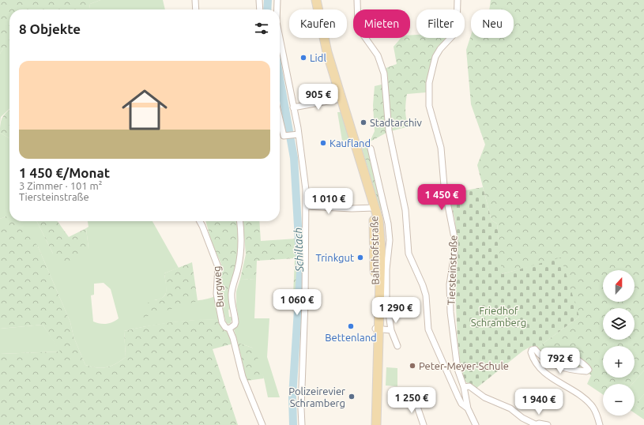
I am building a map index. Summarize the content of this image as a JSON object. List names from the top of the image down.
{
  "streets": {
    "main road": ["Bahnhofstraße"],
    "street": ["Tiersteinstraße", "Burgweg"]
  },
  "water": ["Schiltach"],
  "parks": ["Friedhof Schramberg"],
  "places": [
    "Lidl",
    "Stadtarchiv",
    "Kaufland",
    "Trinkgut",
    "Bettenland",
    "Peter-Meyer-Schule",
    "Polizeirevier Schramberg"
  ],
  "north": "top",
  "page": {
    "chip": [
      "Kaufen",
      "Mieten",
      "Filter",
      "Neu"
    ],
    "heading": "8 Objekte",
    "list": [
      {
        "name": "1 450 €/Monat",
        "note": "3 Zimmer · 101 m² · Tiersteinstraße"
      }
    ],
    "price": [
      "905 €",
      "1 450 €",
      "1 010 €",
      "1 060 €",
      "1 290 €",
      "792 €",
      "1 250 €",
      "1 940 €"
    ],
    "map_buttons": ["+", "−"]
  }
}
